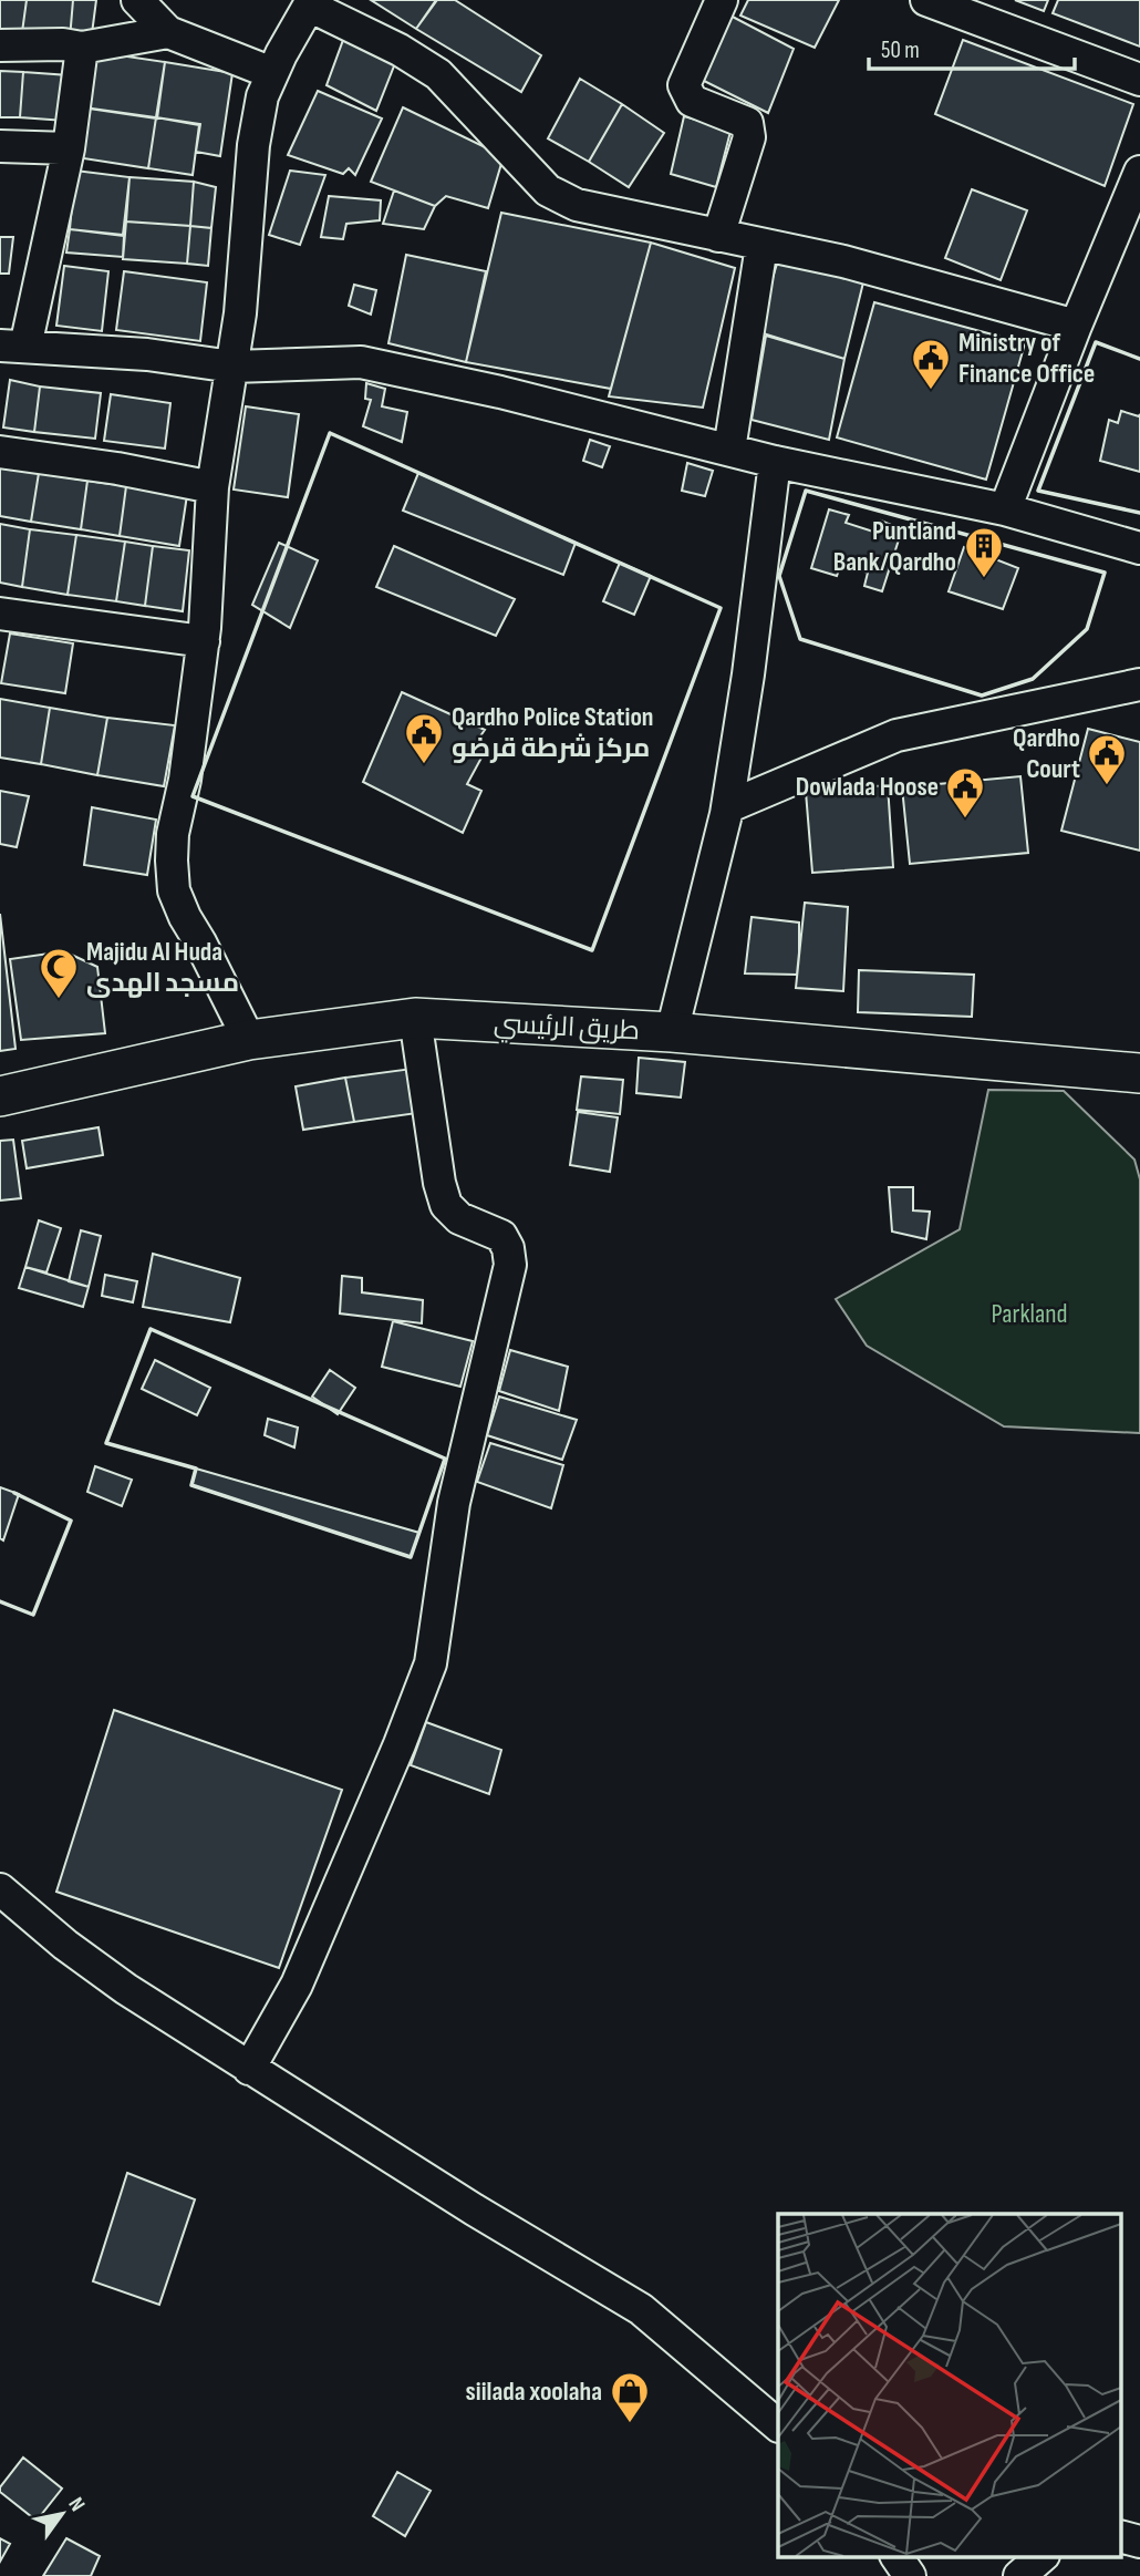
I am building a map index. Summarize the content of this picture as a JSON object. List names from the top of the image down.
{
  "streets": {
    "main road": ["طريق الرئيسي"]
  },
  "parks": ["Parkland"],
  "places": {
    "public building": [
      "Ministry of Finance Office",
      "Qardho Police Station مركز شرطة قرضو",
      "Qardho Court",
      "Dowlada Hoose"
    ],
    "building": ["Puntland Bank/Qardho"],
    "mosque": ["Majidu Al Huda مسجد الهدى"],
    "shop": ["siilada xoolaha"]
  },
  "scale_bar": "50 m",
  "north": "top right"
}
